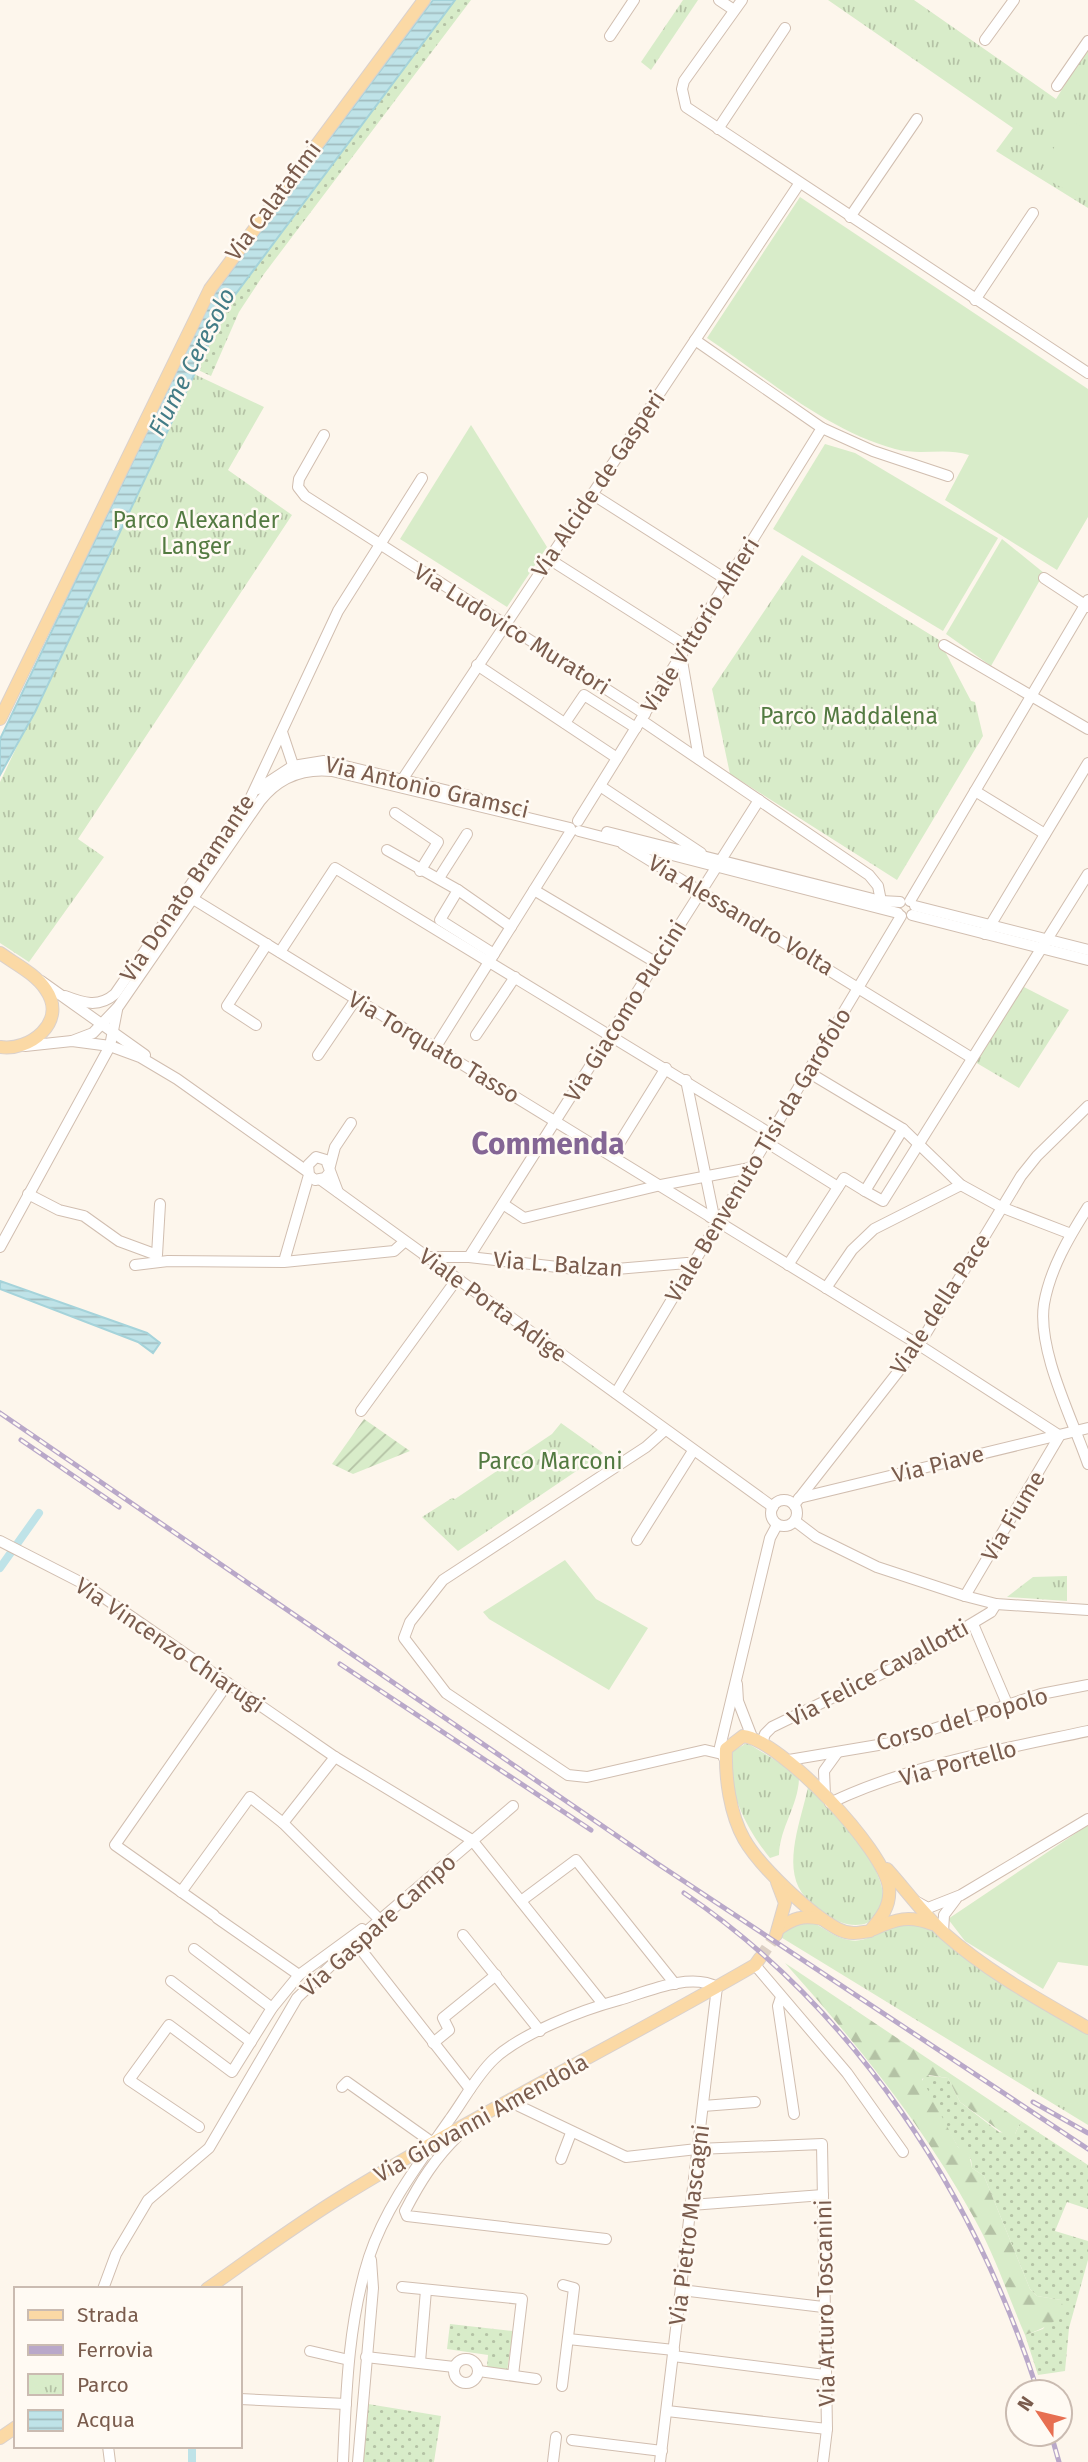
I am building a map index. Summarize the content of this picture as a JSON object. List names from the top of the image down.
{
  "streets": {
    "main road": ["Via Calatafimi", "Viale Porta Adige", "Via Giovanni Amendola"],
    "street": [
      "Via Alcide de Gasperi",
      "Viale Vittorio Alfieri",
      "Via Ludovico Muratori",
      "Via Antonio Gramsci",
      "Via Donato Bramante",
      "Via Alessandro Volta",
      "Via Giacomo Puccini",
      "Via Torquato Tasso",
      "Viale Benvenuto Tisi da Garofolo",
      "Via L. Balzan",
      "Viale della Pace",
      "Via Piave",
      "Via Fiume",
      "Via Vincenzo Chiarugi",
      "Via Felice Cavallotti",
      "Corso del Popolo",
      "Via Portello",
      "Via Gaspare Campo",
      "Via Pietro Mascagni",
      "Via Arturo Toscanini"
    ]
  },
  "crossings": [
    ["Via Alcide de Gasperi", "Via Ludovico Muratori"],
    ["Via Alcide de Gasperi", "Via Antonio Gramsci"],
    ["Viale Vittorio Alfieri", "Via Ludovico Muratori"],
    ["Viale Vittorio Alfieri", "Via Antonio Gramsci"],
    ["Viale Vittorio Alfieri", "Via Torquato Tasso"],
    ["Via Ludovico Muratori", "Via Donato Bramante"],
    ["Via Antonio Gramsci", "Via Donato Bramante"],
    ["Via Antonio Gramsci", "Via Alessandro Volta"],
    ["Via Antonio Gramsci", "Via Giacomo Puccini"],
    ["Via Antonio Gramsci", "Viale Benvenuto Tisi da Garofolo"],
    ["Via Donato Bramante", "Via Torquato Tasso"],
    ["Via Donato Bramante", "Viale Porta Adige"],
    ["Via Alessandro Volta", "Via Giacomo Puccini"],
    ["Via Alessandro Volta", "Viale Benvenuto Tisi da Garofolo"],
    ["Via Giacomo Puccini", "Via Torquato Tasso"],
    ["Via Giacomo Puccini", "Via L. Balzan"],
    ["Via Torquato Tasso", "Viale Benvenuto Tisi da Garofolo"],
    ["Via Torquato Tasso", "Viale della Pace"],
    ["Via Torquato Tasso", "Via Piave"],
    ["Via Torquato Tasso", "Via Fiume"],
    ["Viale Benvenuto Tisi da Garofolo", "Via L. Balzan"],
    ["Viale Benvenuto Tisi da Garofolo", "Viale Porta Adige"],
    ["Via L. Balzan", "Viale Porta Adige"],
    ["Viale della Pace", "Viale Porta Adige"],
    ["Viale della Pace", "Via Piave"],
    ["Viale Porta Adige", "Via Piave"],
    ["Via Piave", "Via Fiume"],
    ["Via Vincenzo Chiarugi", "Via Gaspare Campo"],
    ["Via Giovanni Amendola", "Via Pietro Mascagni"],
    ["Via Pietro Mascagni", "Via Arturo Toscanini"]
  ],
  "districts": ["Commenda"],
  "water": ["Fiume Ceresolo"],
  "parks": ["Parco Alexander Langer", "Parco Maddalena", "Parco Marconi"],
  "legend": [
    "Strada",
    "Ferrovia",
    "Parco",
    "Acqua"
  ],
  "north": "top left"
}
